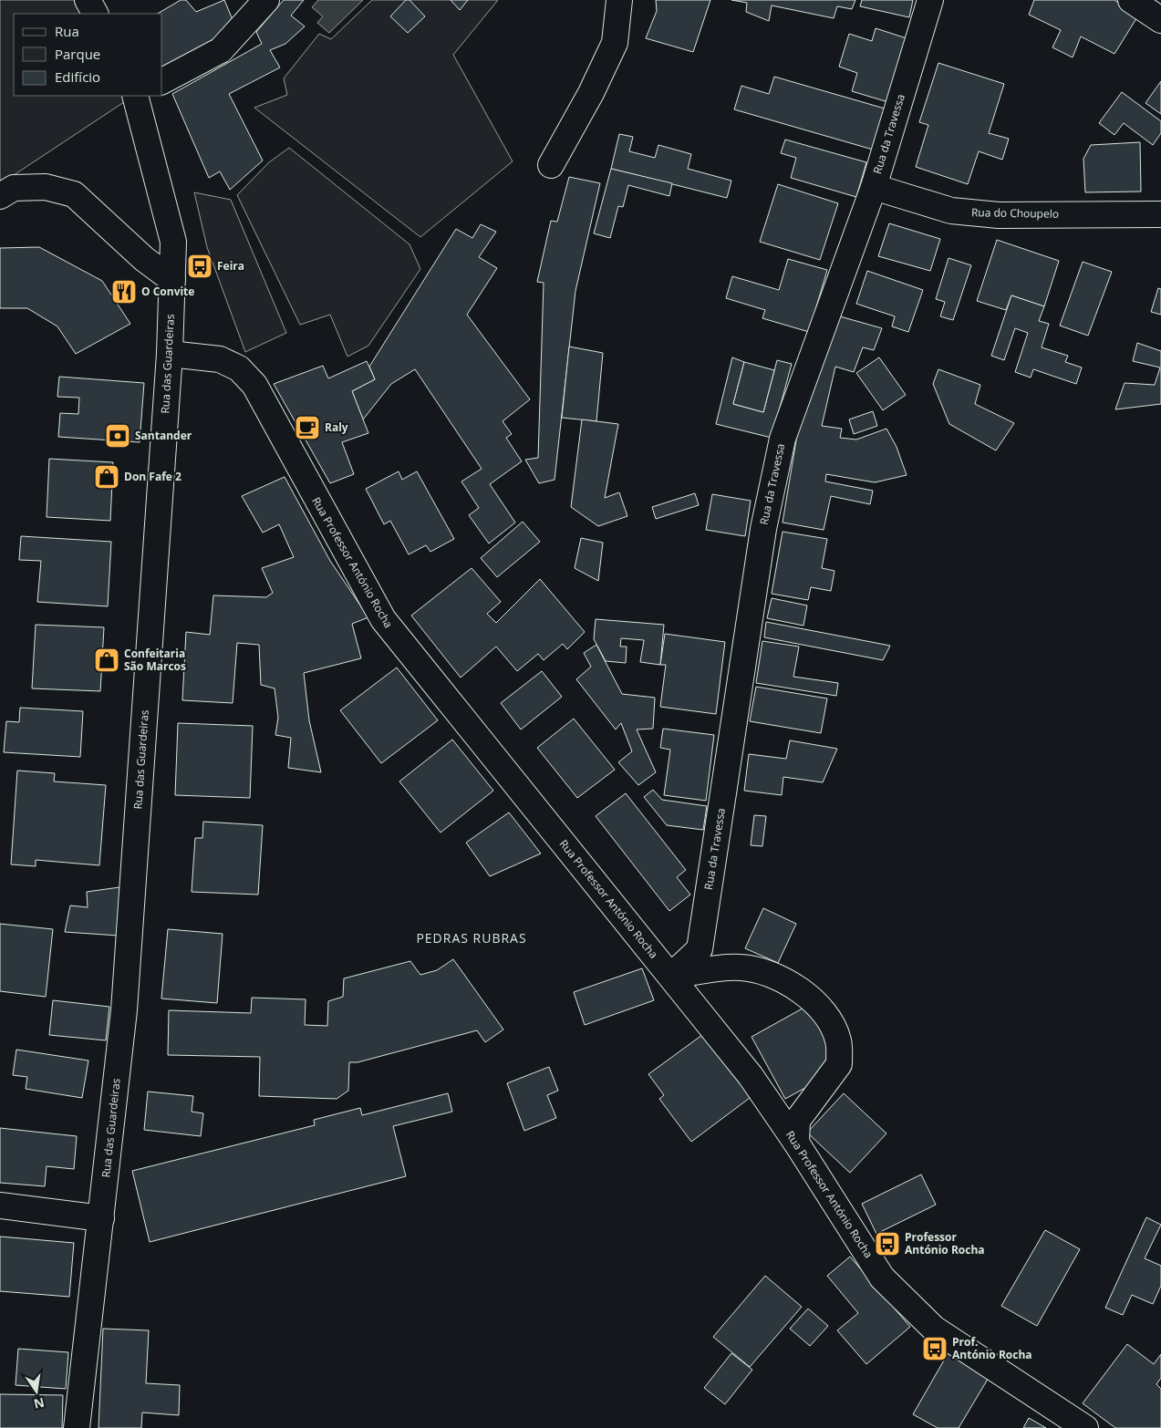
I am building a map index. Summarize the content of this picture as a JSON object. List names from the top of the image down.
{
  "streets": {
    "street": [
      "Rua da Travessa",
      "Rua do Choupelo",
      "Rua das Guardeiras",
      "Rua Professor António Rocha"
    ]
  },
  "crossings": [
    ["Rua da Travessa", "Rua do Choupelo"],
    ["Rua da Travessa", "Rua Professor António Rocha"],
    ["Rua das Guardeiras", "Rua Professor António Rocha"]
  ],
  "districts": ["PEDRAS RUBRAS"],
  "places": {
    "bus stop": ["Feira", "Professor António Rocha", "Prof. António Rocha"],
    "restaurant": ["O Convite"],
    "cafe": ["Raly"],
    "bank": ["Santander"],
    "shop": ["Don Fafe 2", "Confeitaria São Marcos"]
  },
  "legend": ["Rua", "Parque", "Edifício"],
  "north": "bottom"
}
